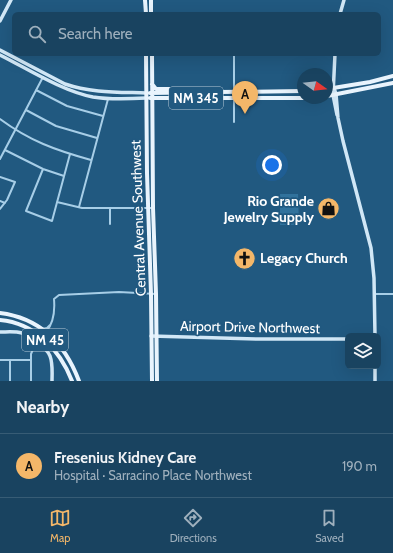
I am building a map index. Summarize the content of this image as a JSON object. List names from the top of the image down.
{
  "streets": {
    "main road": ["NM 345", "Central Avenue Southwest", "NM 45"],
    "street": ["Airport Drive Northwest"]
  },
  "crossings": [
    ["NM 345", "Central Avenue Southwest"]
  ],
  "places": {
    "shop": ["Rio Grande Jewelry Supply"],
    "church": ["Legacy Church"]
  },
  "north": "right",
  "page": {
    "search": "Search here",
    "pins": "A",
    "heading": "Nearby",
    "list": [
      {
        "mark": "A",
        "name": "Fresenius Kidney Care",
        "note": "Hospital · Sarracino Place Northwest",
        "value": "190 m"
      }
    ],
    "nav": ["Map", "Directions", "Saved"]
  }
}
